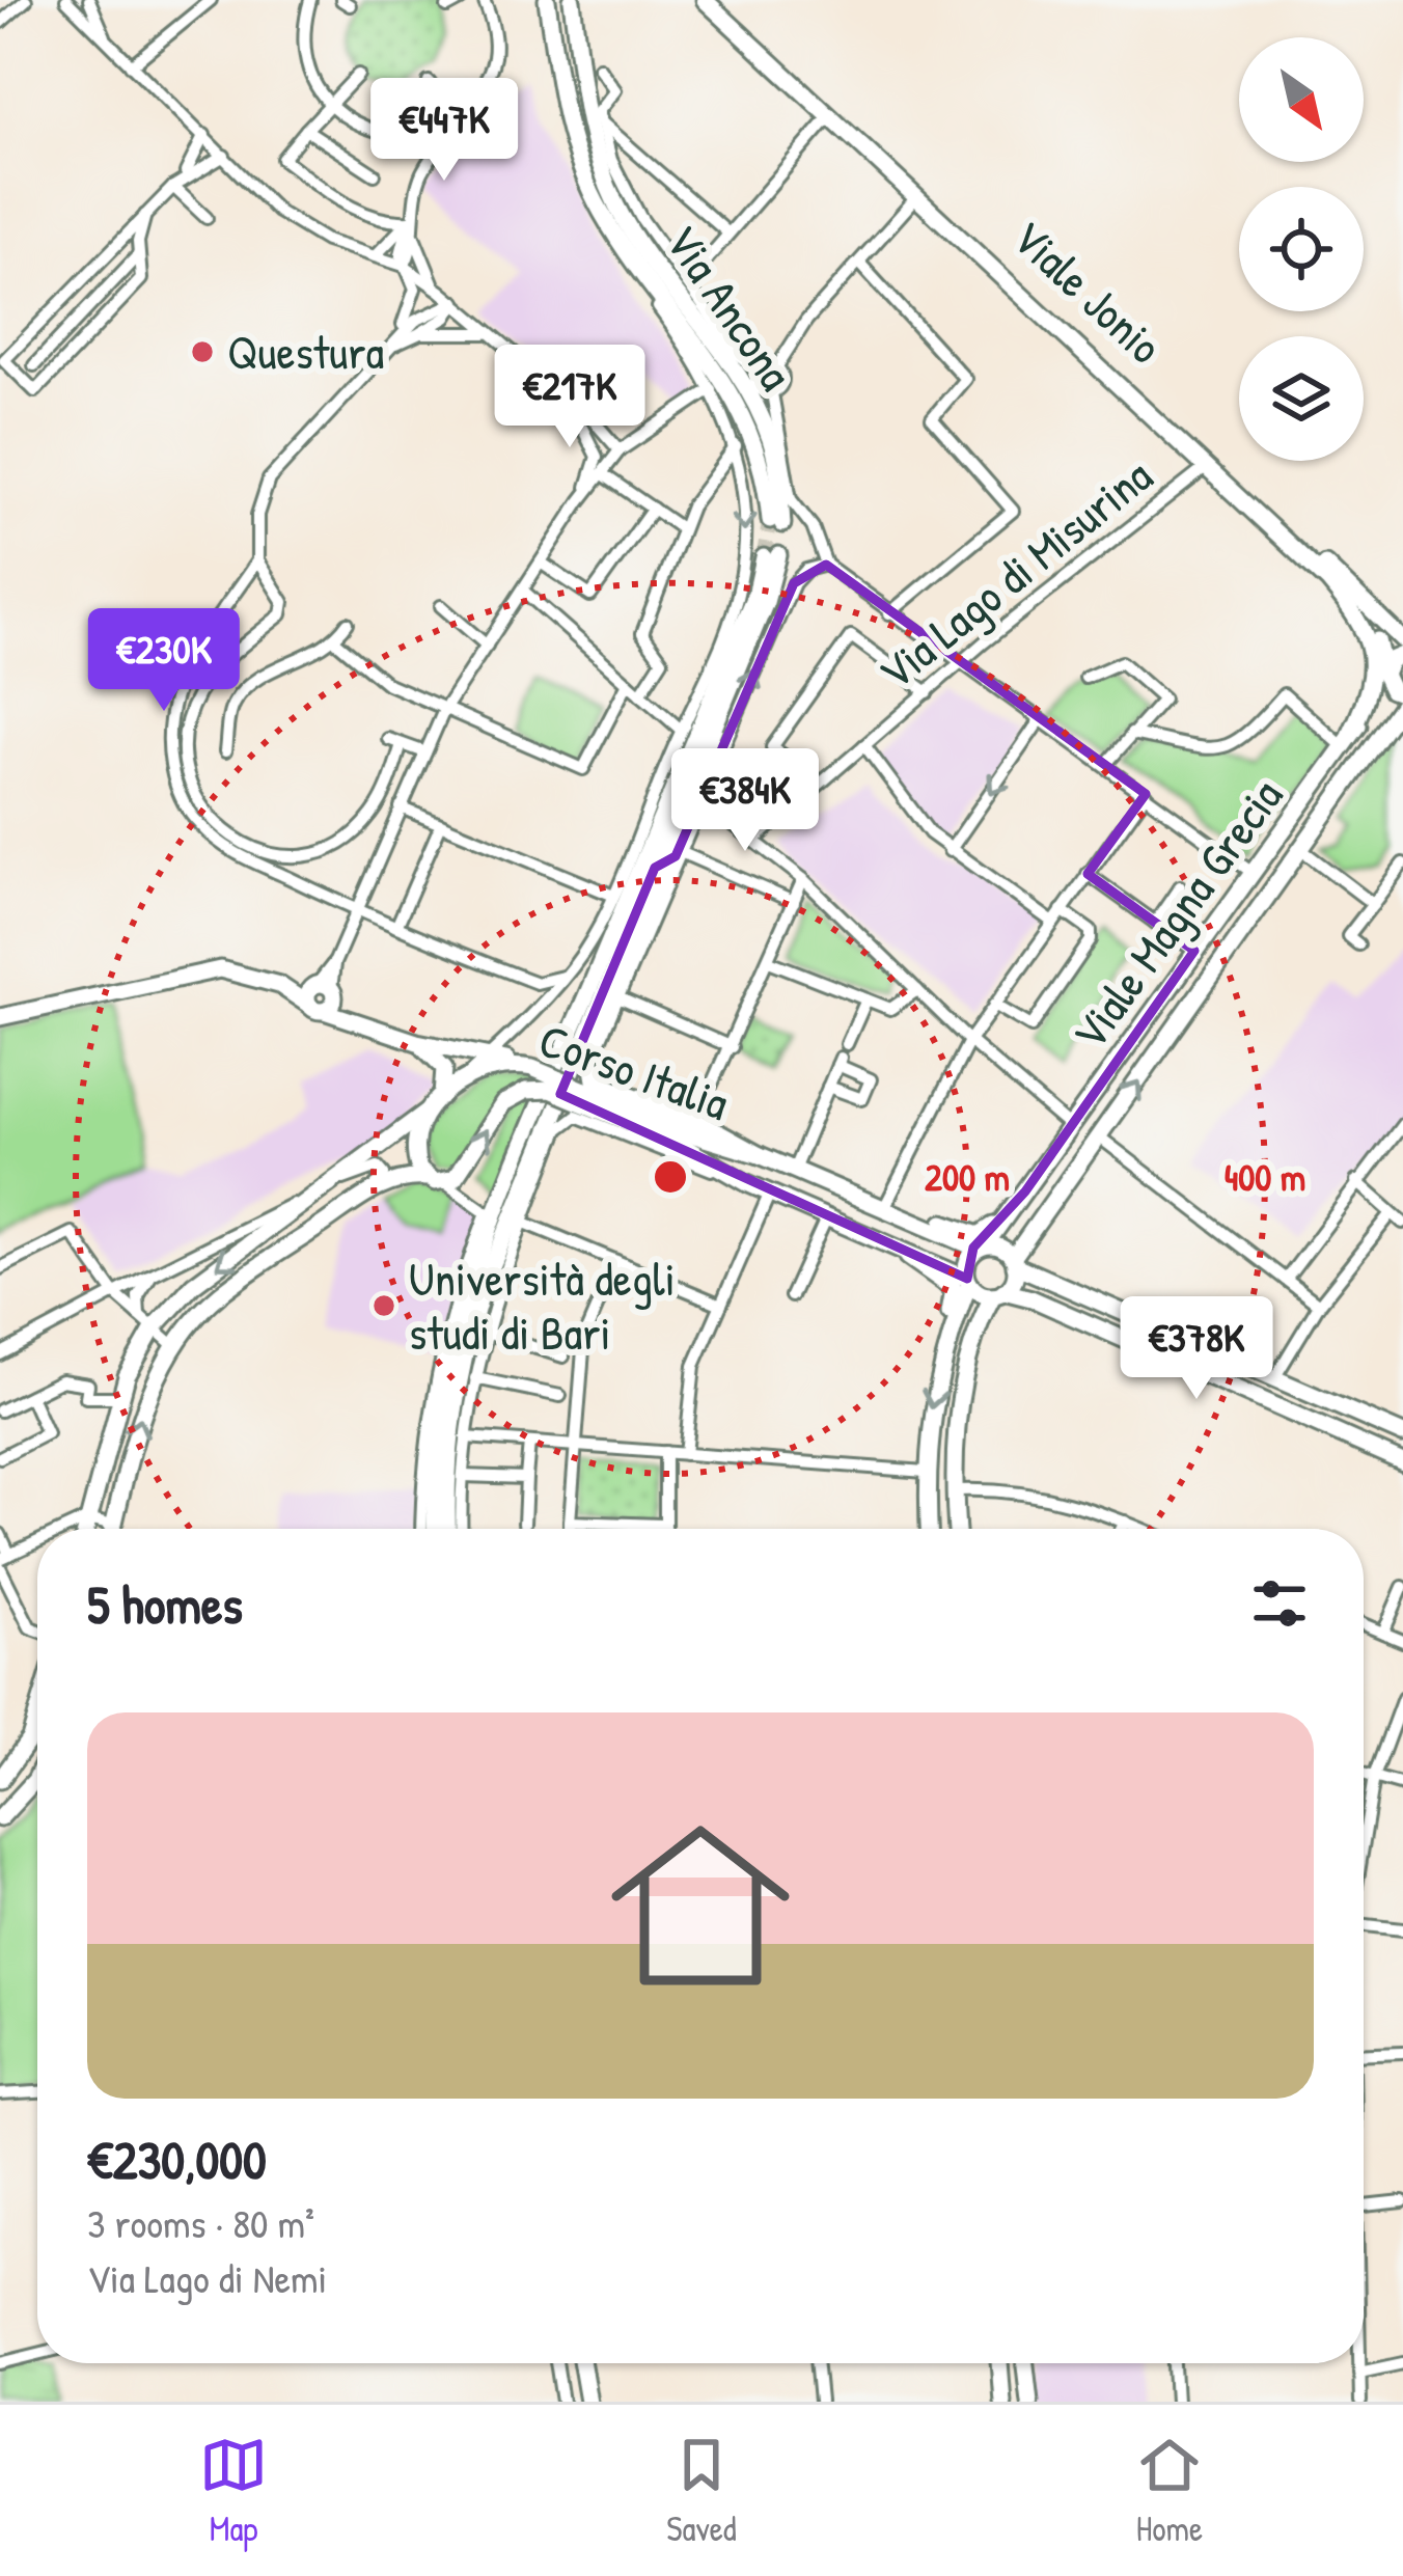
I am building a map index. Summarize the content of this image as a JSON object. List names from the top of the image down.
{
  "streets": {
    "street": [
      "Viale Jonio",
      "Via Ancona",
      "Via Lago di Misurina",
      "Viale Magna Grecia",
      "Corso Italia"
    ]
  },
  "crossings": [
    ["Viale Jonio", "Via Lago di Misurina"],
    ["Viale Jonio", "Viale Magna Grecia"],
    ["Via Ancona", "Corso Italia"],
    ["Viale Magna Grecia", "Corso Italia"]
  ],
  "places": ["Questura", "Università degli studi di Bari"],
  "north": "bottom right",
  "page": {
    "price": [
      "€447K",
      "€217K",
      "€230K",
      "€384K",
      "€378K"
    ],
    "heading": "5 homes",
    "list": [
      {
        "name": "€230,000",
        "note": "3 rooms · 80 m² · Via Lago di Nemi"
      }
    ],
    "tabs": ["Map", "Saved", "Home"]
  },
  "rings": ["200 m", "400 m"]
}
